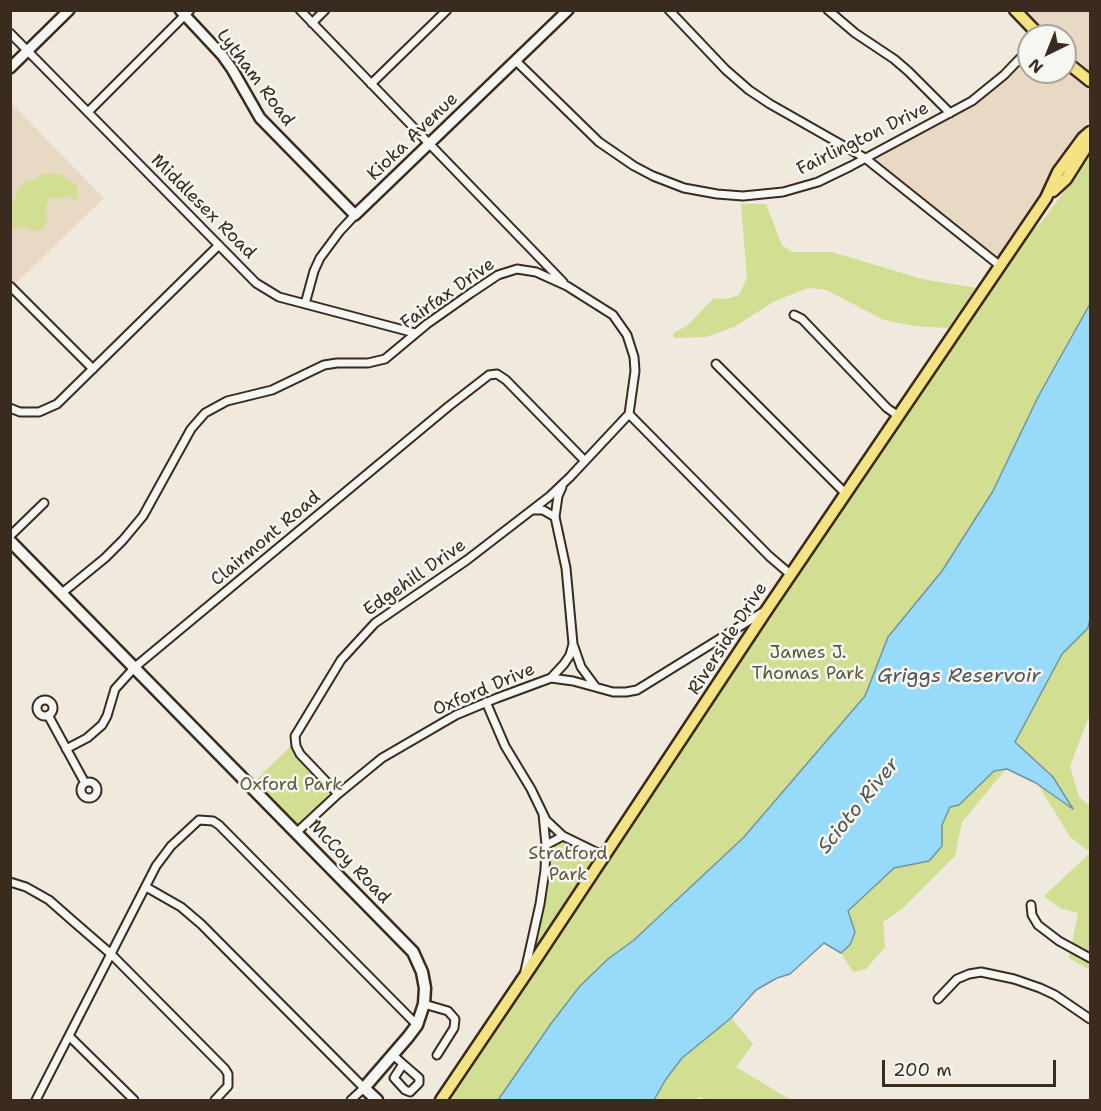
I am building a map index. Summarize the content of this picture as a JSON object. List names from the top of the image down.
{
  "streets": {
    "main road": ["Riverside Drive", "McCoy Road"],
    "street": [
      "Lytham Road",
      "Kioka Avenue",
      "Fairlington Drive",
      "Middlesex Road",
      "Fairfax Drive",
      "Clairmont Road",
      "Edgehill Drive",
      "Oxford Drive"
    ]
  },
  "crossings": [
    ["Lytham Road", "Kioka Avenue"],
    ["Kioka Avenue", "Fairlington Drive"],
    ["Kioka Avenue", "Middlesex Road"],
    ["Middlesex Road", "Fairfax Drive"],
    ["Fairfax Drive", "Edgehill Drive"],
    ["Fairfax Drive", "McCoy Road"],
    ["Clairmont Road", "Edgehill Drive"],
    ["Clairmont Road", "McCoy Road"],
    ["Edgehill Drive", "Oxford Drive"],
    ["Riverside Drive", "Oxford Drive"],
    ["Oxford Drive", "McCoy Road"]
  ],
  "water": ["Griggs Reservoir", "Scioto River"],
  "parks": ["James J. Thomas Park", "Oxford Park", "Stratford Park"],
  "scale_bar": "200 m",
  "north": "bottom left"
}
